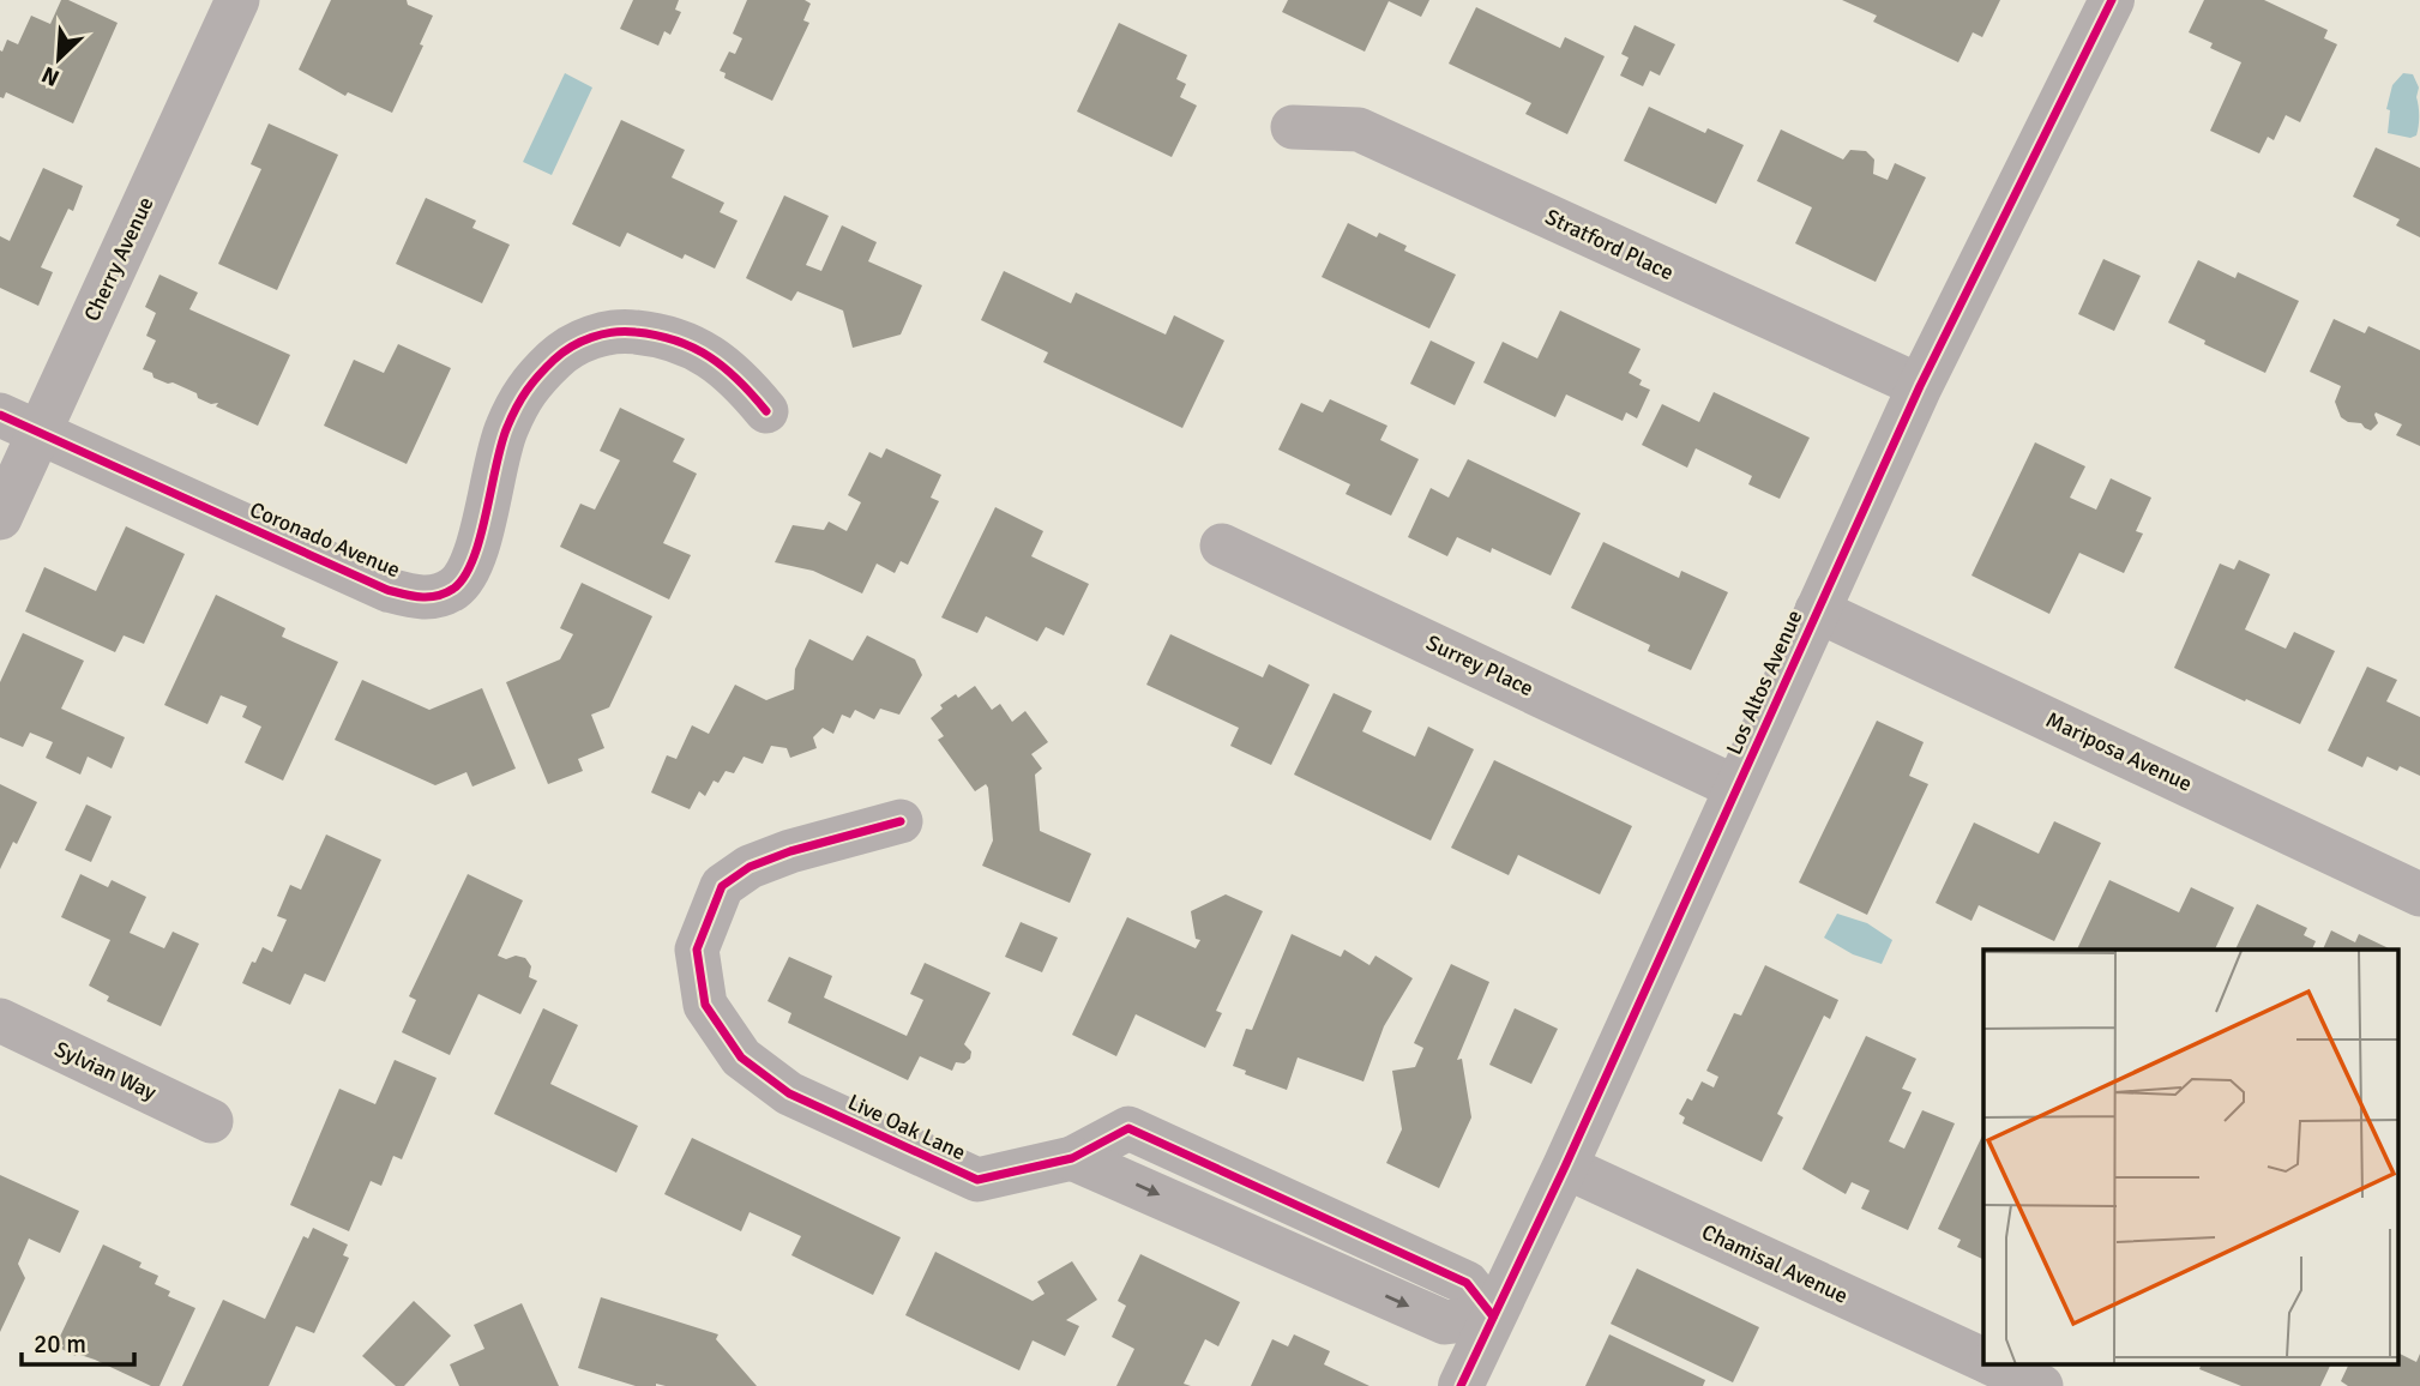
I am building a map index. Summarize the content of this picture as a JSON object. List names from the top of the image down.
{
  "streets": {
    "street": [
      "Stratford Place",
      "Cherry Avenue",
      "Coronado Avenue",
      "Surrey Place",
      "Los Altos Avenue",
      "Mariposa Avenue",
      "Sylvian Way",
      "Live Oak Lane",
      "Chamisal Avenue"
    ]
  },
  "crossings": [
    ["Stratford Place", "Los Altos Avenue"],
    ["Cherry Avenue", "Coronado Avenue"],
    ["Surrey Place", "Los Altos Avenue"],
    ["Los Altos Avenue", "Mariposa Avenue"],
    ["Los Altos Avenue", "Live Oak Lane"],
    ["Los Altos Avenue", "Chamisal Avenue"]
  ],
  "scale_bar": "20 m",
  "north": "bottom left"
}
